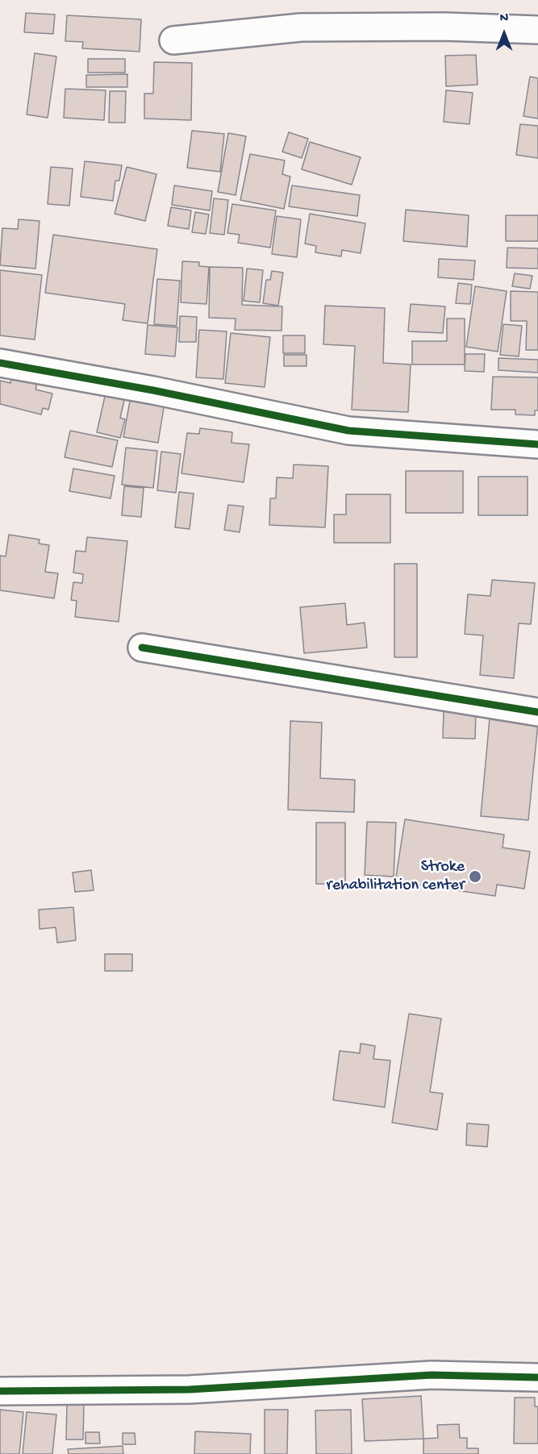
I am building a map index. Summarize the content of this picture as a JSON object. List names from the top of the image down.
{
  "places": ["Stroke rehabilitation center"],
  "north": "top"
}
